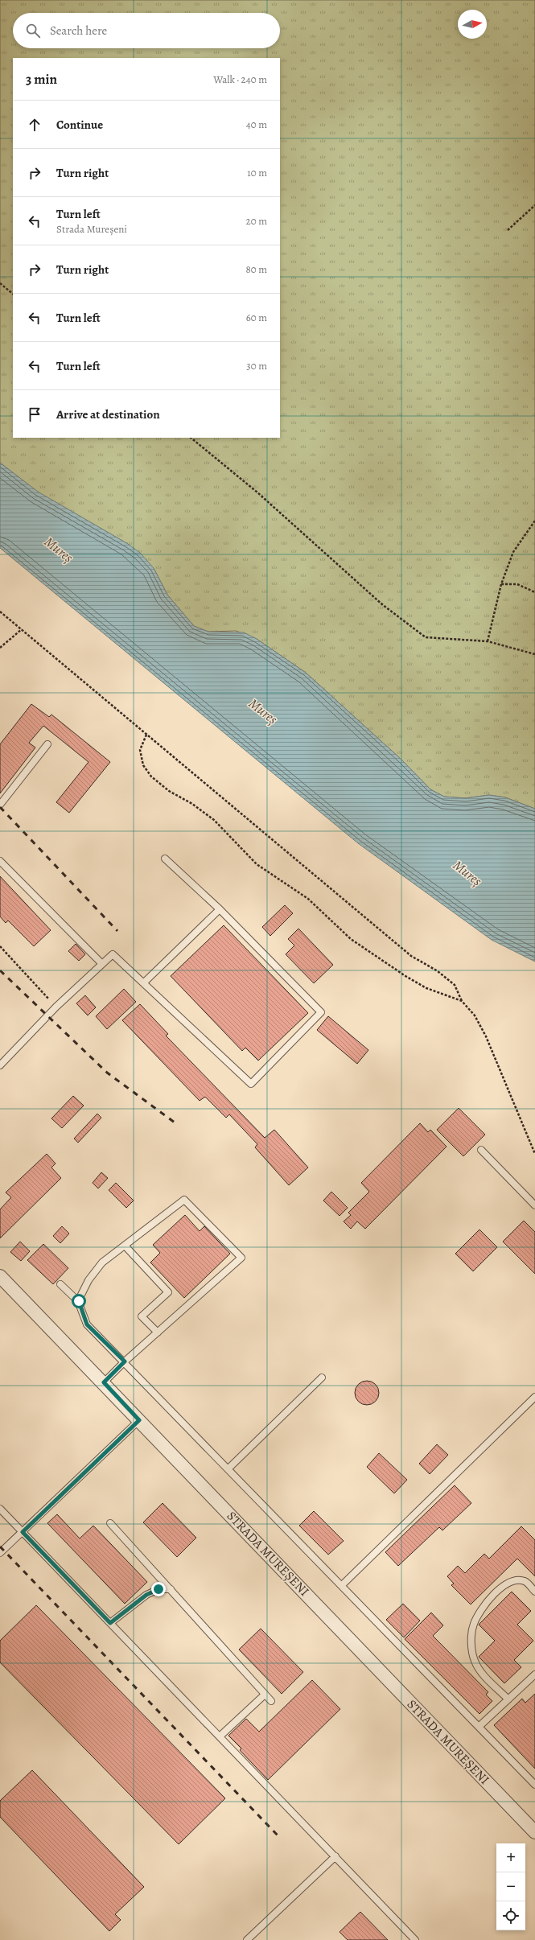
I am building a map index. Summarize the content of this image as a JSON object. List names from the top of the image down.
{
  "streets": {
    "street": ["STRADA MUREȘENI"]
  },
  "water": ["Mureș"],
  "north": "right",
  "page": {
    "search": "Search here",
    "heading": ["3 min", "Walk · 240 m"],
    "list": [
      ["Continue", "40 m"],
      ["Turn right", "10 m"],
      ["Turn left", "Strada Mureșeni", "20 m"],
      ["Turn right", "80 m"],
      ["Turn left", "60 m"],
      ["Turn left", "30 m"],
      "Arrive at destination"
    ],
    "map_buttons": ["+", "−"]
  }
}
